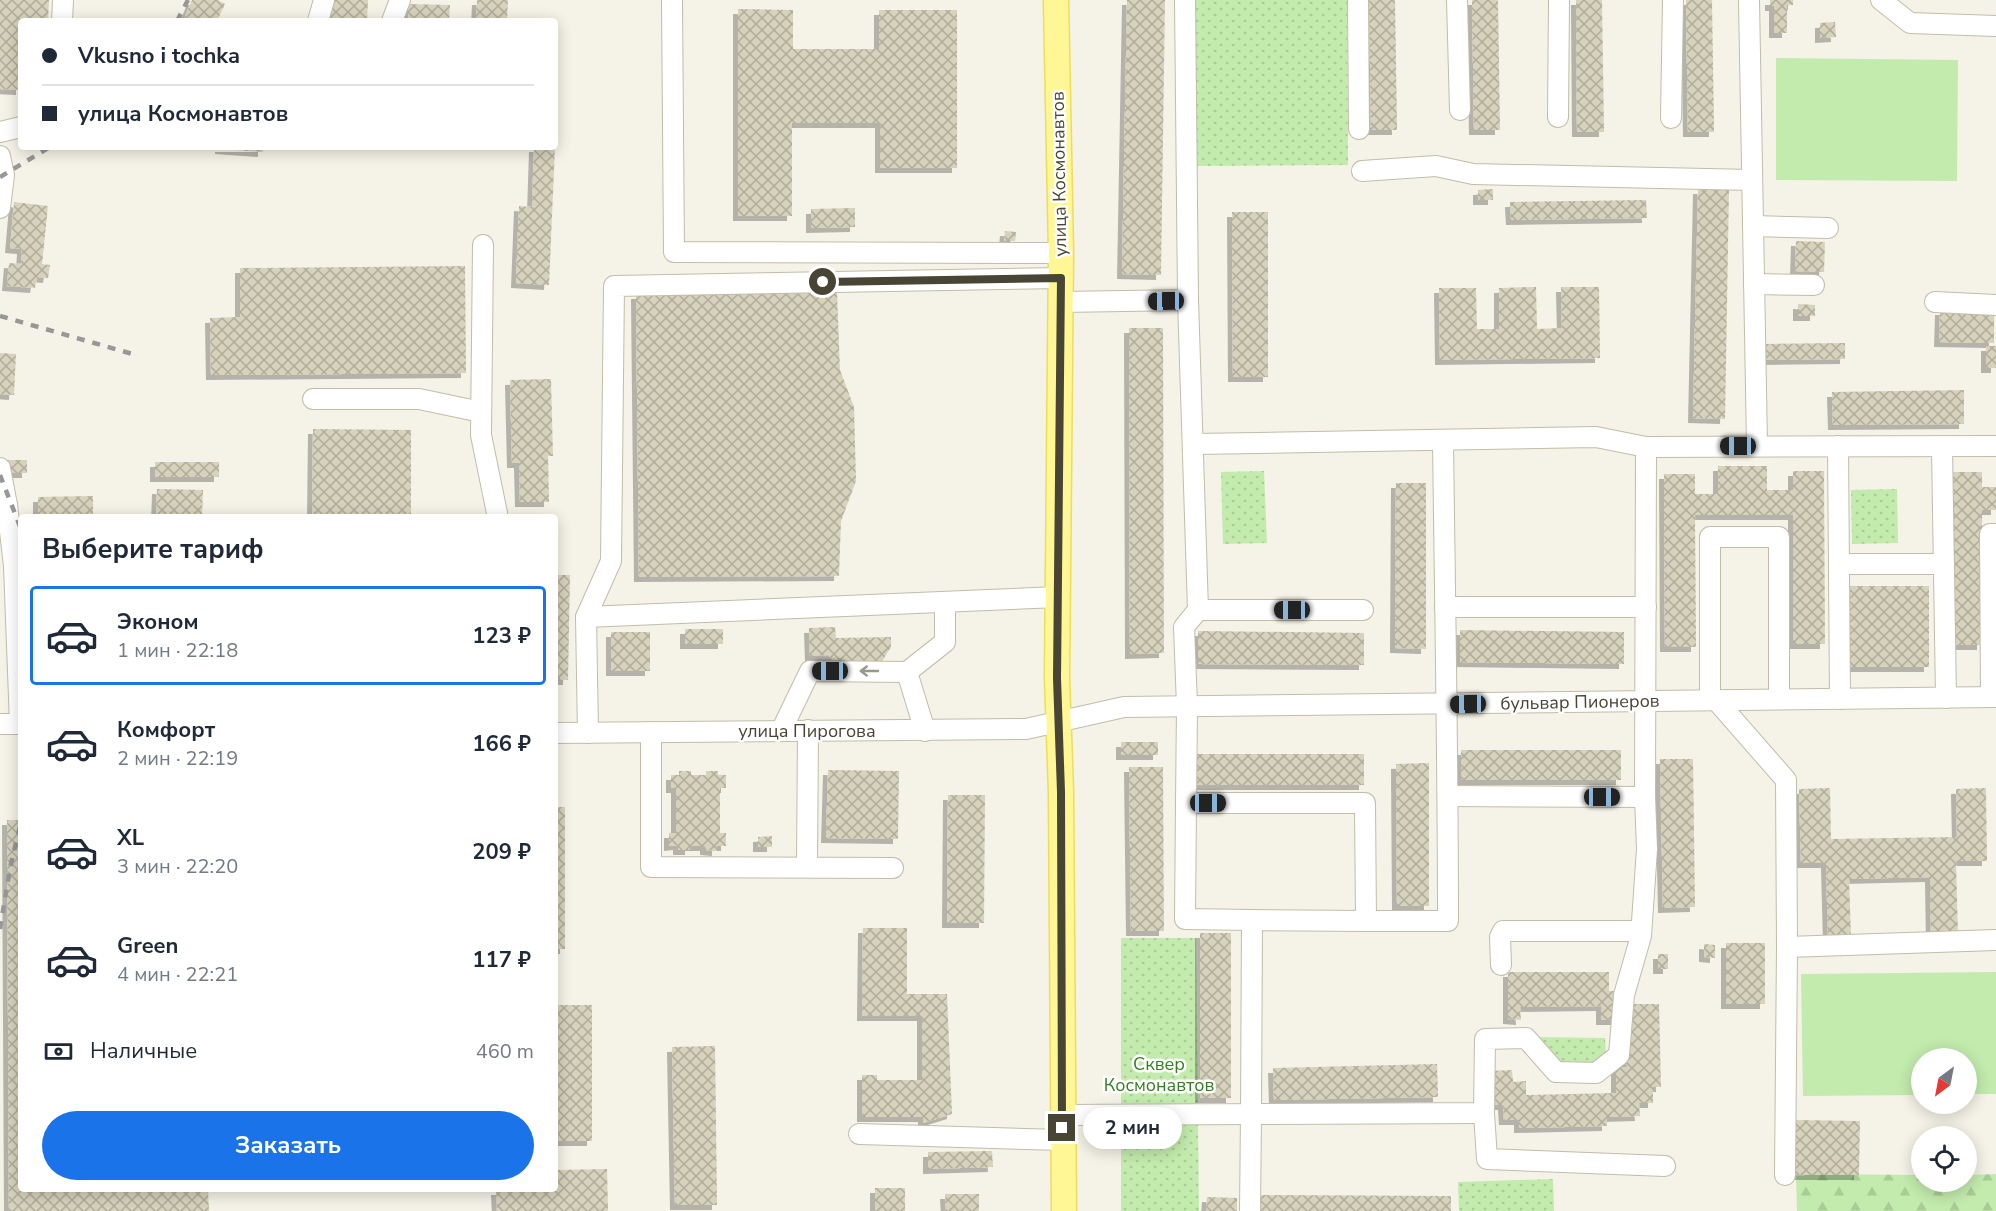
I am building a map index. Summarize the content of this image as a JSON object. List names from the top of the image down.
{
  "streets": {
    "main road": ["улица Космонавтов"],
    "street": ["бульвар Пионеров", "улица Пирогова"]
  },
  "crossings": [
    ["улица Космонавтов", "бульвар Пионеров"],
    ["улица Космонавтов", "улица Пирогова"],
    ["бульвар Пионеров", "улица Пирогова"]
  ],
  "parks": ["Сквер Космонавтов"],
  "north": "bottom left",
  "page": {
    "banner": ["Vkusno i tochka", "улица Космонавтов"],
    "heading": "Выберите тариф",
    "list": [
      {
        "name": "Эконом",
        "note": "1 мин · 22:18",
        "value": "123 ₽"
      },
      {
        "name": "Комфорт",
        "note": "2 мин · 22:19",
        "value": "166 ₽"
      },
      {
        "name": "XL",
        "note": "3 мин · 22:20",
        "value": "209 ₽"
      },
      {
        "name": "Green",
        "note": "4 мин · 22:21",
        "value": "117 ₽"
      }
    ],
    "pay": ["Наличные", "460 m"],
    "buttons": "Заказать",
    "bubble": "2 мин"
  }
}
